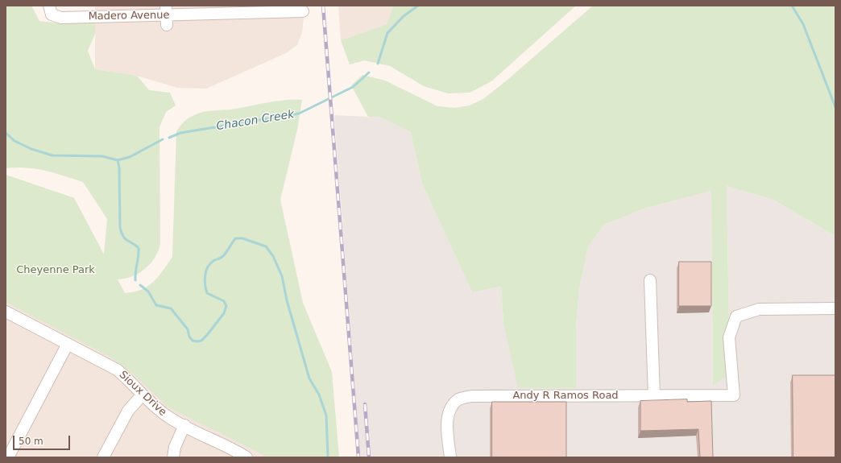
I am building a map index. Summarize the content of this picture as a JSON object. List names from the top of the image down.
{
  "streets": {
    "street": ["Madero Avenue", "Sioux Drive", "Andy R Ramos Road"]
  },
  "water": ["Chacon Creek"],
  "parks": ["Cheyenne Park"],
  "scale_bar": "50 m"
}
